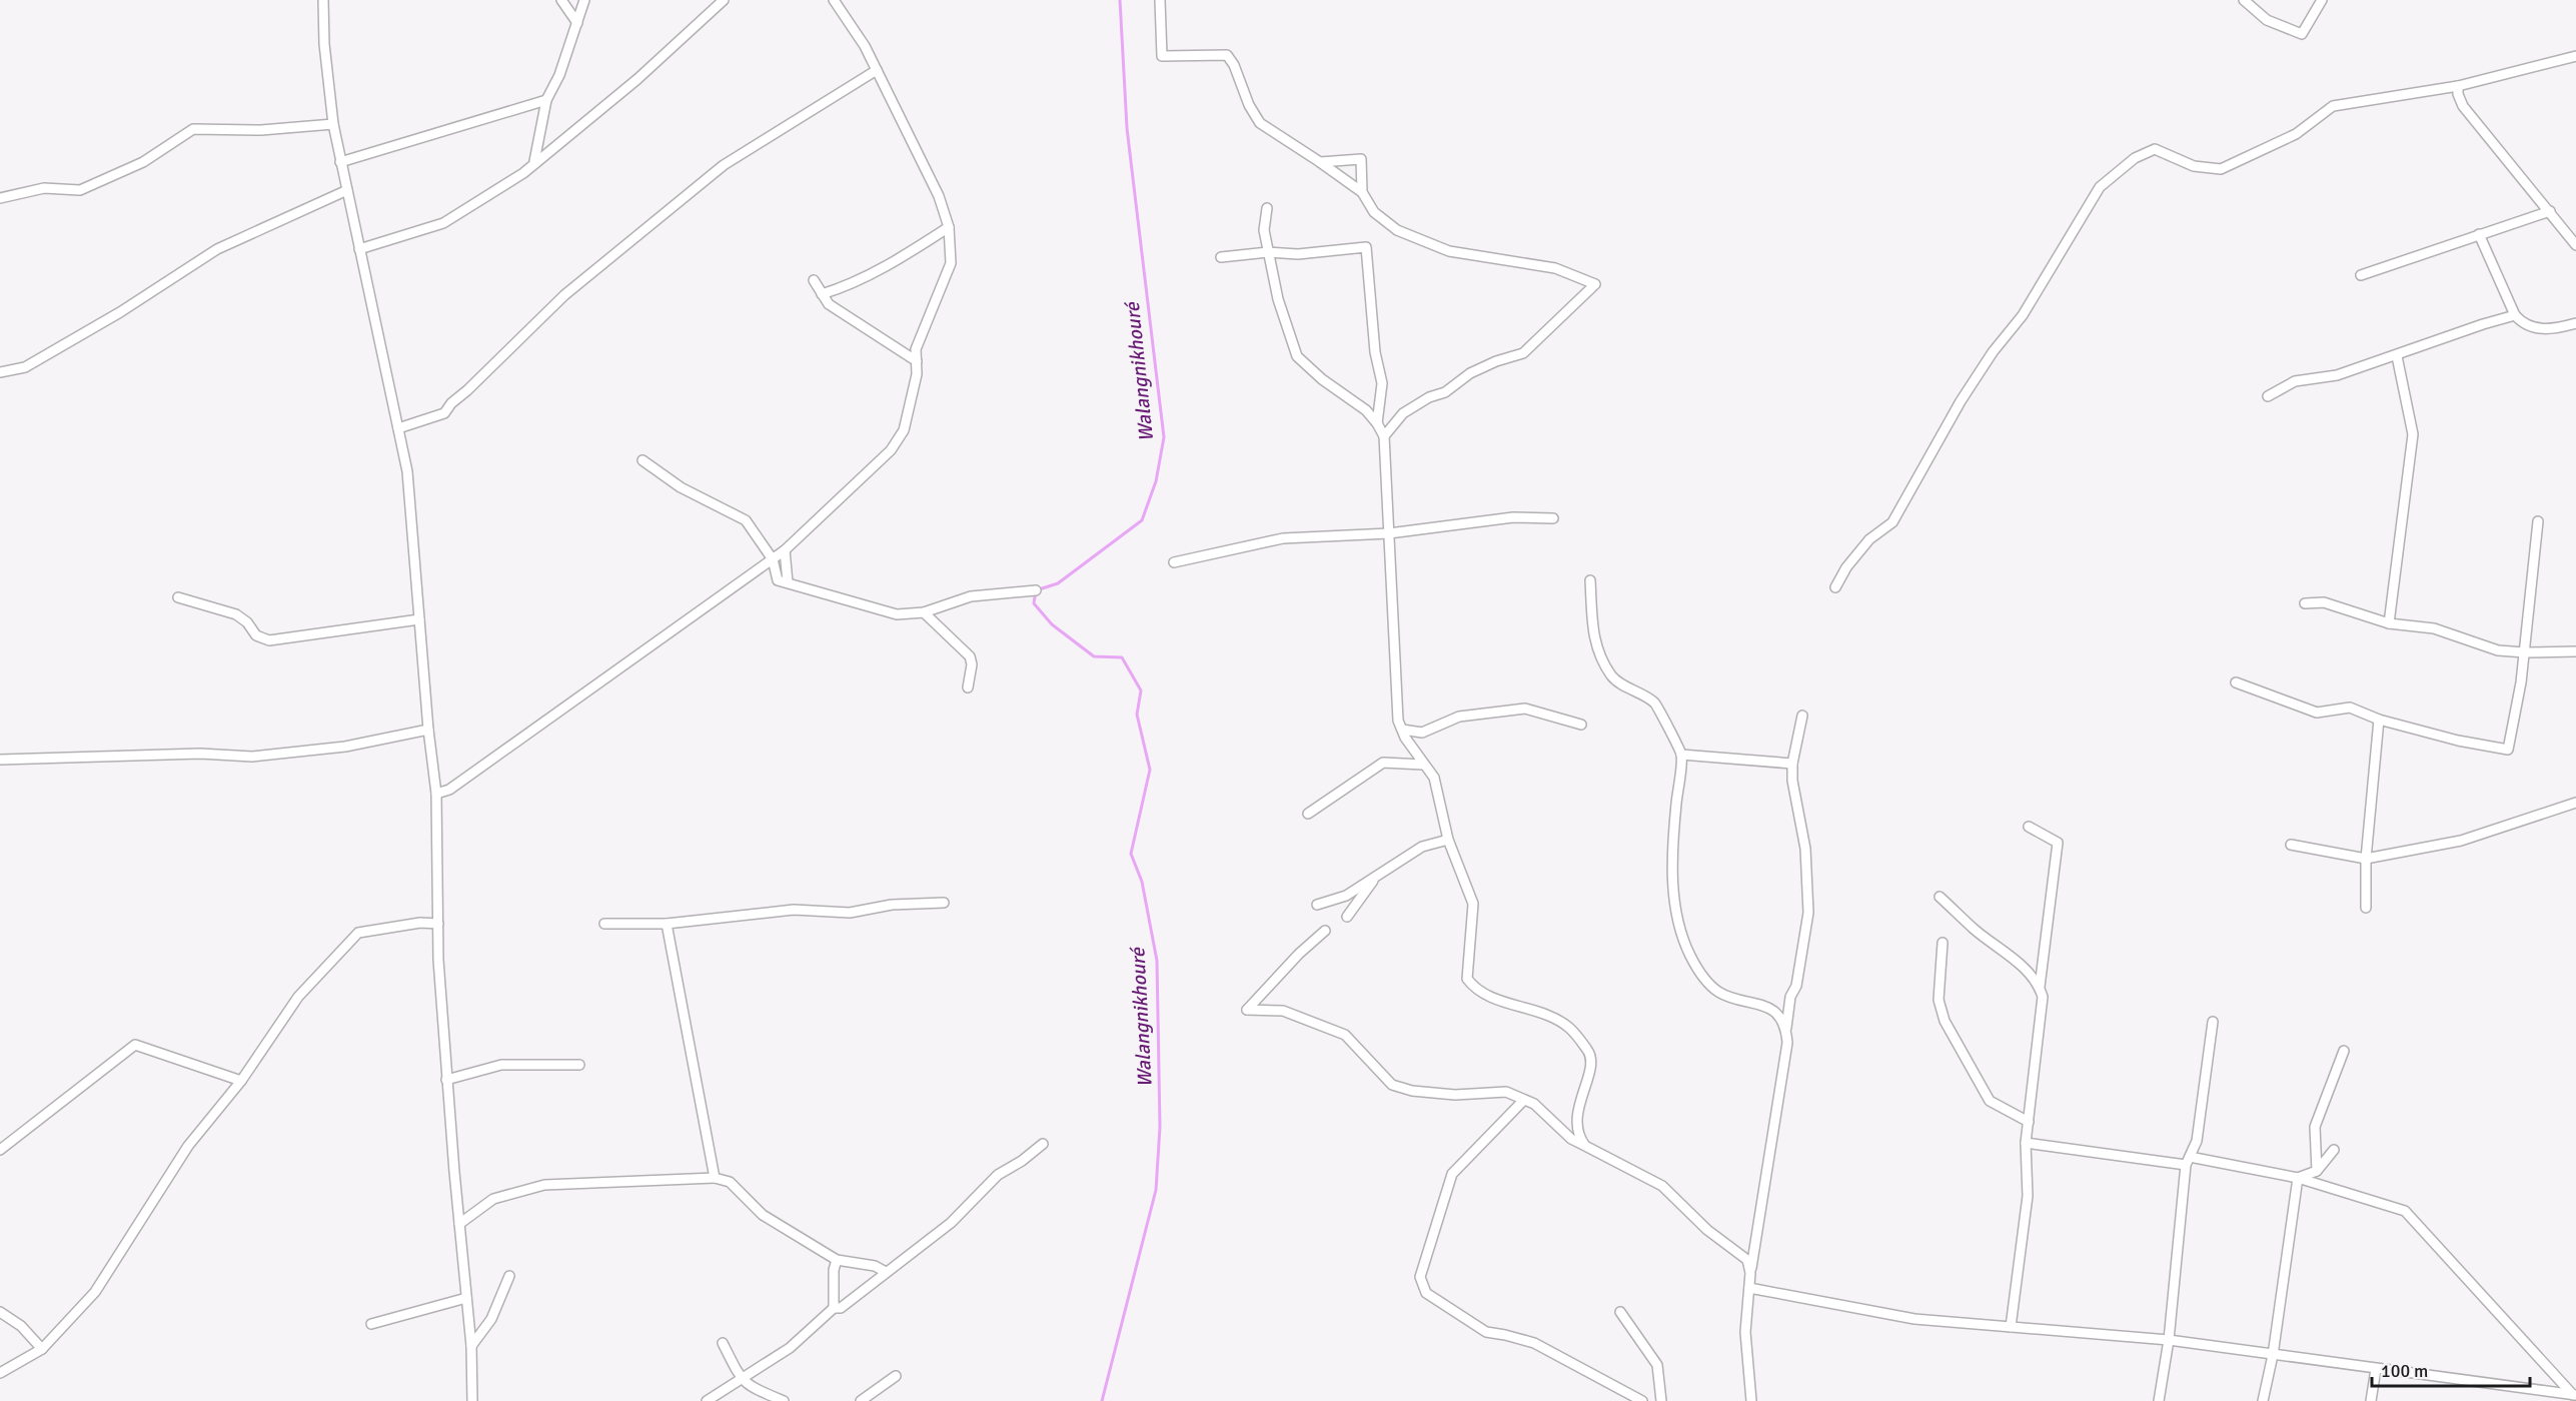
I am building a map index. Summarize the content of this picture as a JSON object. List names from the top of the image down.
{
  "water": ["Walangnikhouré"],
  "scale_bar": "100 m"
}
